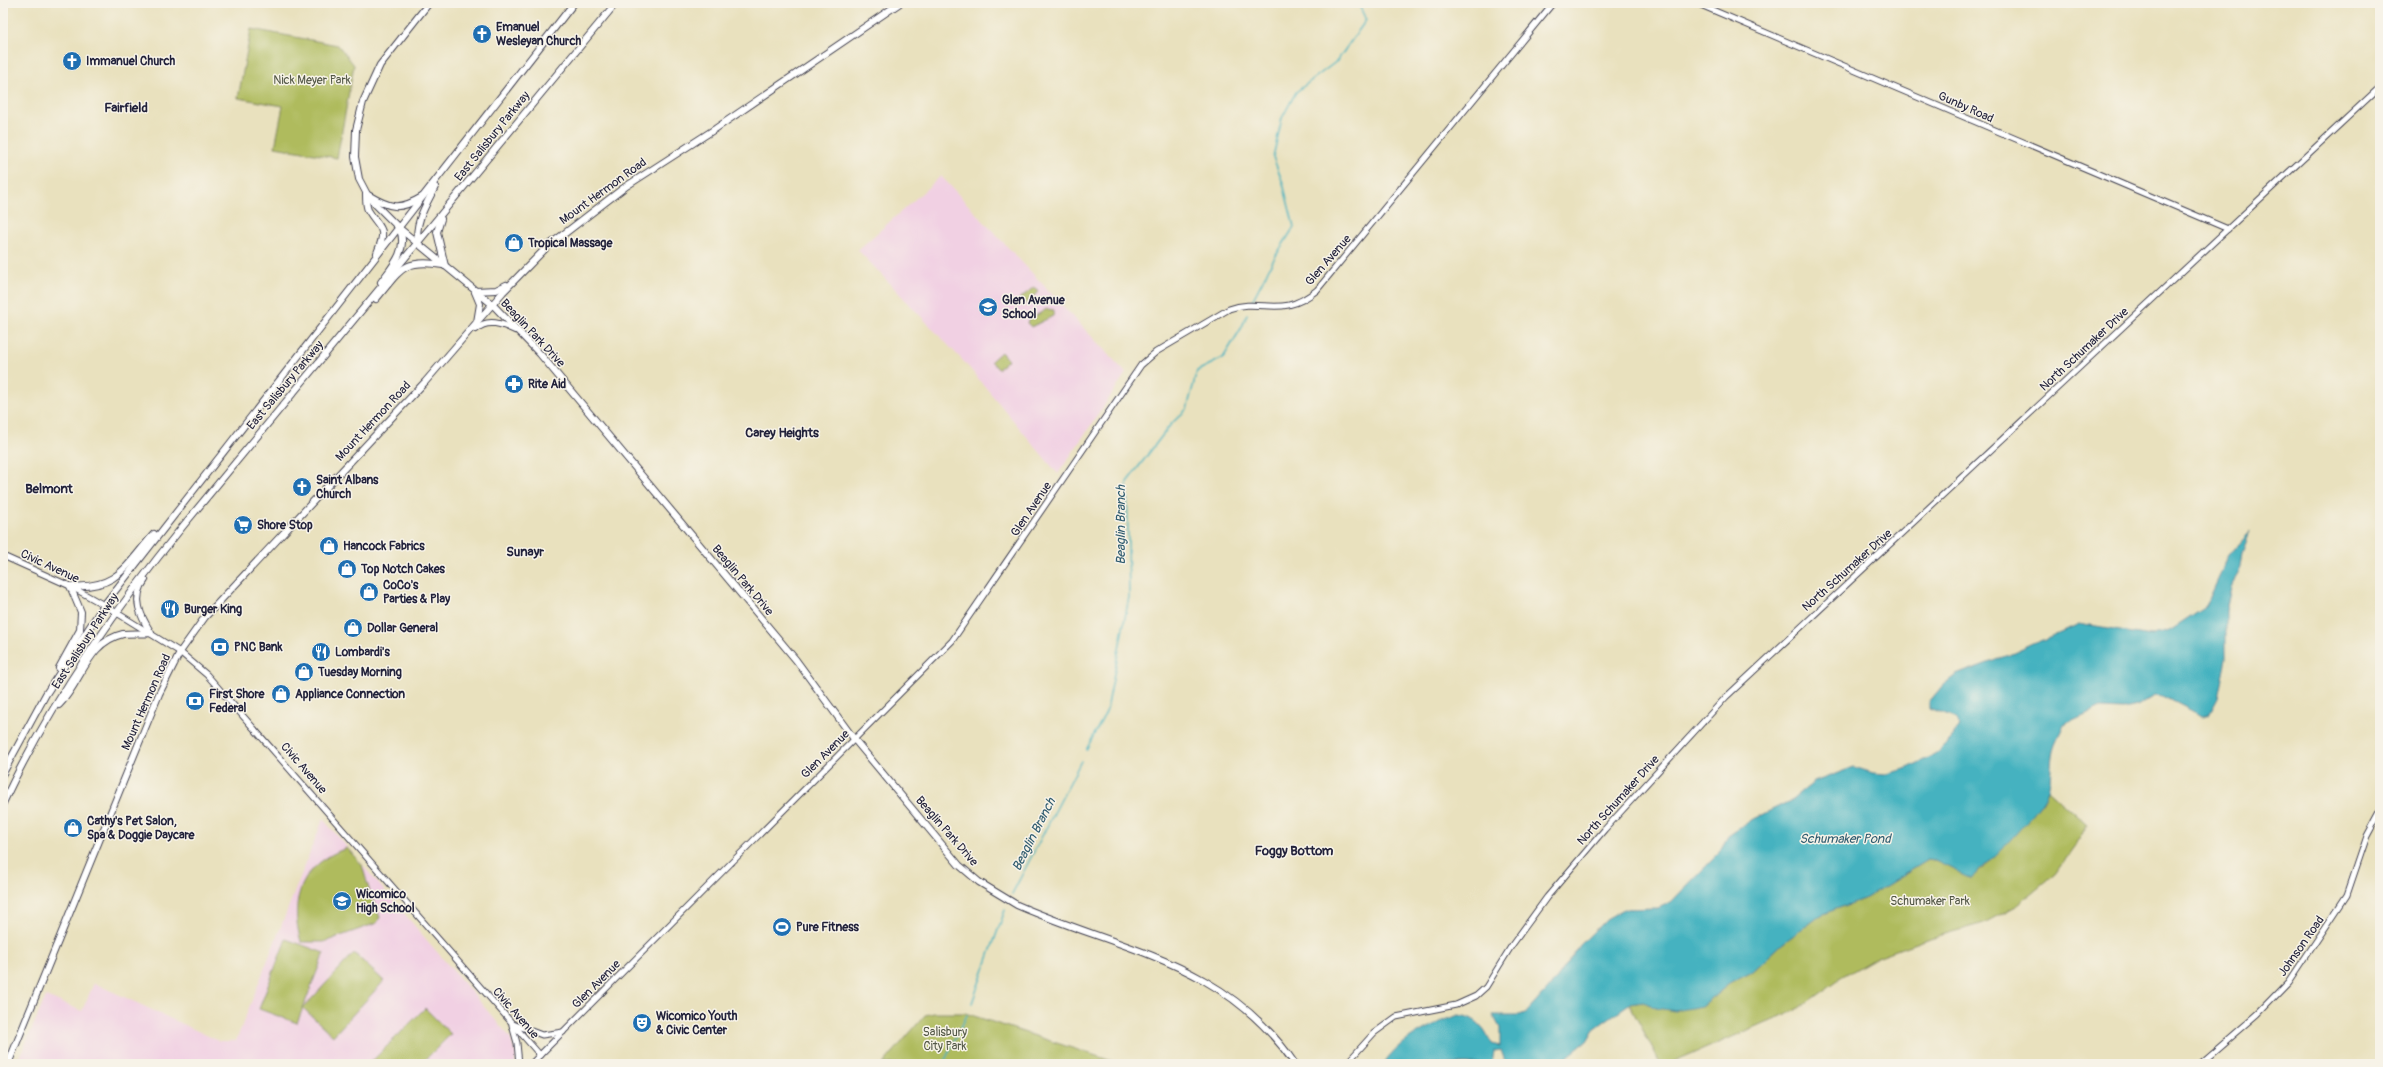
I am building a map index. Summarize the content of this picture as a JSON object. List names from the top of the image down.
{
  "streets": {
    "main road": ["East Salisbury Parkway", "Mount Hermon Road", "Beaglin Park Drive"],
    "street": [
      "Gunby Road",
      "Glen Avenue",
      "North Schumaker Drive",
      "Civic Avenue",
      "Johnson Road"
    ]
  },
  "crossings": [
    ["Gunby Road", "North Schumaker Drive"],
    ["East Salisbury Parkway", "Beaglin Park Drive"],
    ["East Salisbury Parkway", "Civic Avenue"],
    ["Mount Hermon Road", "Beaglin Park Drive"],
    ["Mount Hermon Road", "Civic Avenue"],
    ["Glen Avenue", "Beaglin Park Drive"],
    ["Glen Avenue", "Civic Avenue"]
  ],
  "districts": [
    "Fairfield",
    "Carey Heights",
    "Belmont",
    "Sunayr",
    "Foggy Bottom"
  ],
  "water": ["Beaglin Branch", "Schumaker Pond"],
  "parks": ["Nick Meyer Park", "Schumaker Park", "Salisbury City Park"],
  "places": {
    "church": ["Emanuel Wesleyan Church", "Immanuel Church", "Saint Albans Church"],
    "shop": [
      "Tropical Massage",
      "Hancock Fabrics",
      "Top Notch Cakes",
      "CoCo's Parties & Play",
      "Dollar General",
      "Tuesday Morning",
      "Appliance Connection",
      "Cathy's Pet Salon, Spa & Doggie Daycare"
    ],
    "school or university": ["Glen Avenue School", "Wicomico High School"],
    "pharmacy": ["Rite Aid"],
    "supermarket": ["Shore Stop"],
    "restaurant": ["Burger King", "Lombardi's"],
    "bank": ["PNC Bank", "First Shore Federal"],
    "sports": ["Pure Fitness"],
    "theatre": ["Wicomico Youth & Civic Center"]
  }
}
